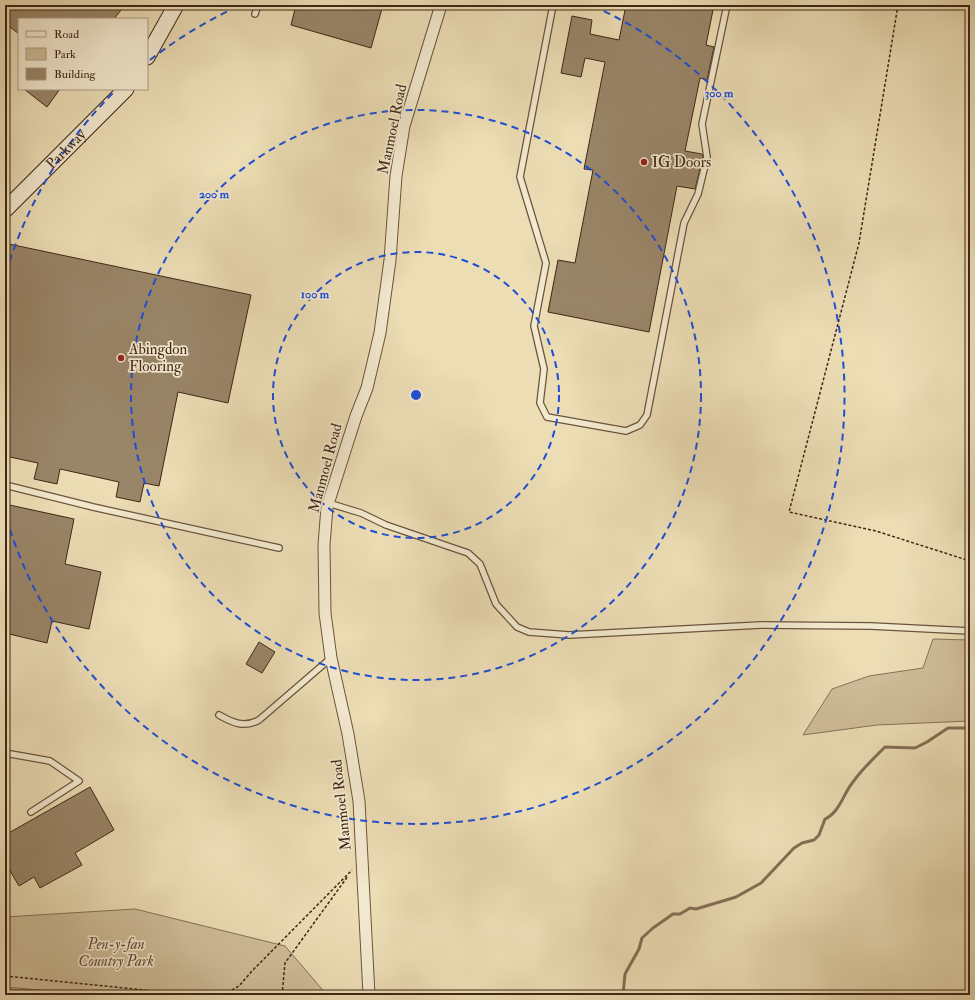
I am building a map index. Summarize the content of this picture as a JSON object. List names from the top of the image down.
{
  "streets": {
    "street": ["Manmoel Road", "Parkway"]
  },
  "parks": ["Pen-y-fan Country Park"],
  "places": ["IG Doors", "Abingdon Flooring"],
  "legend": ["Road", "Park", "Building"],
  "rings": ["300 m", "200 m", "100 m"]
}
